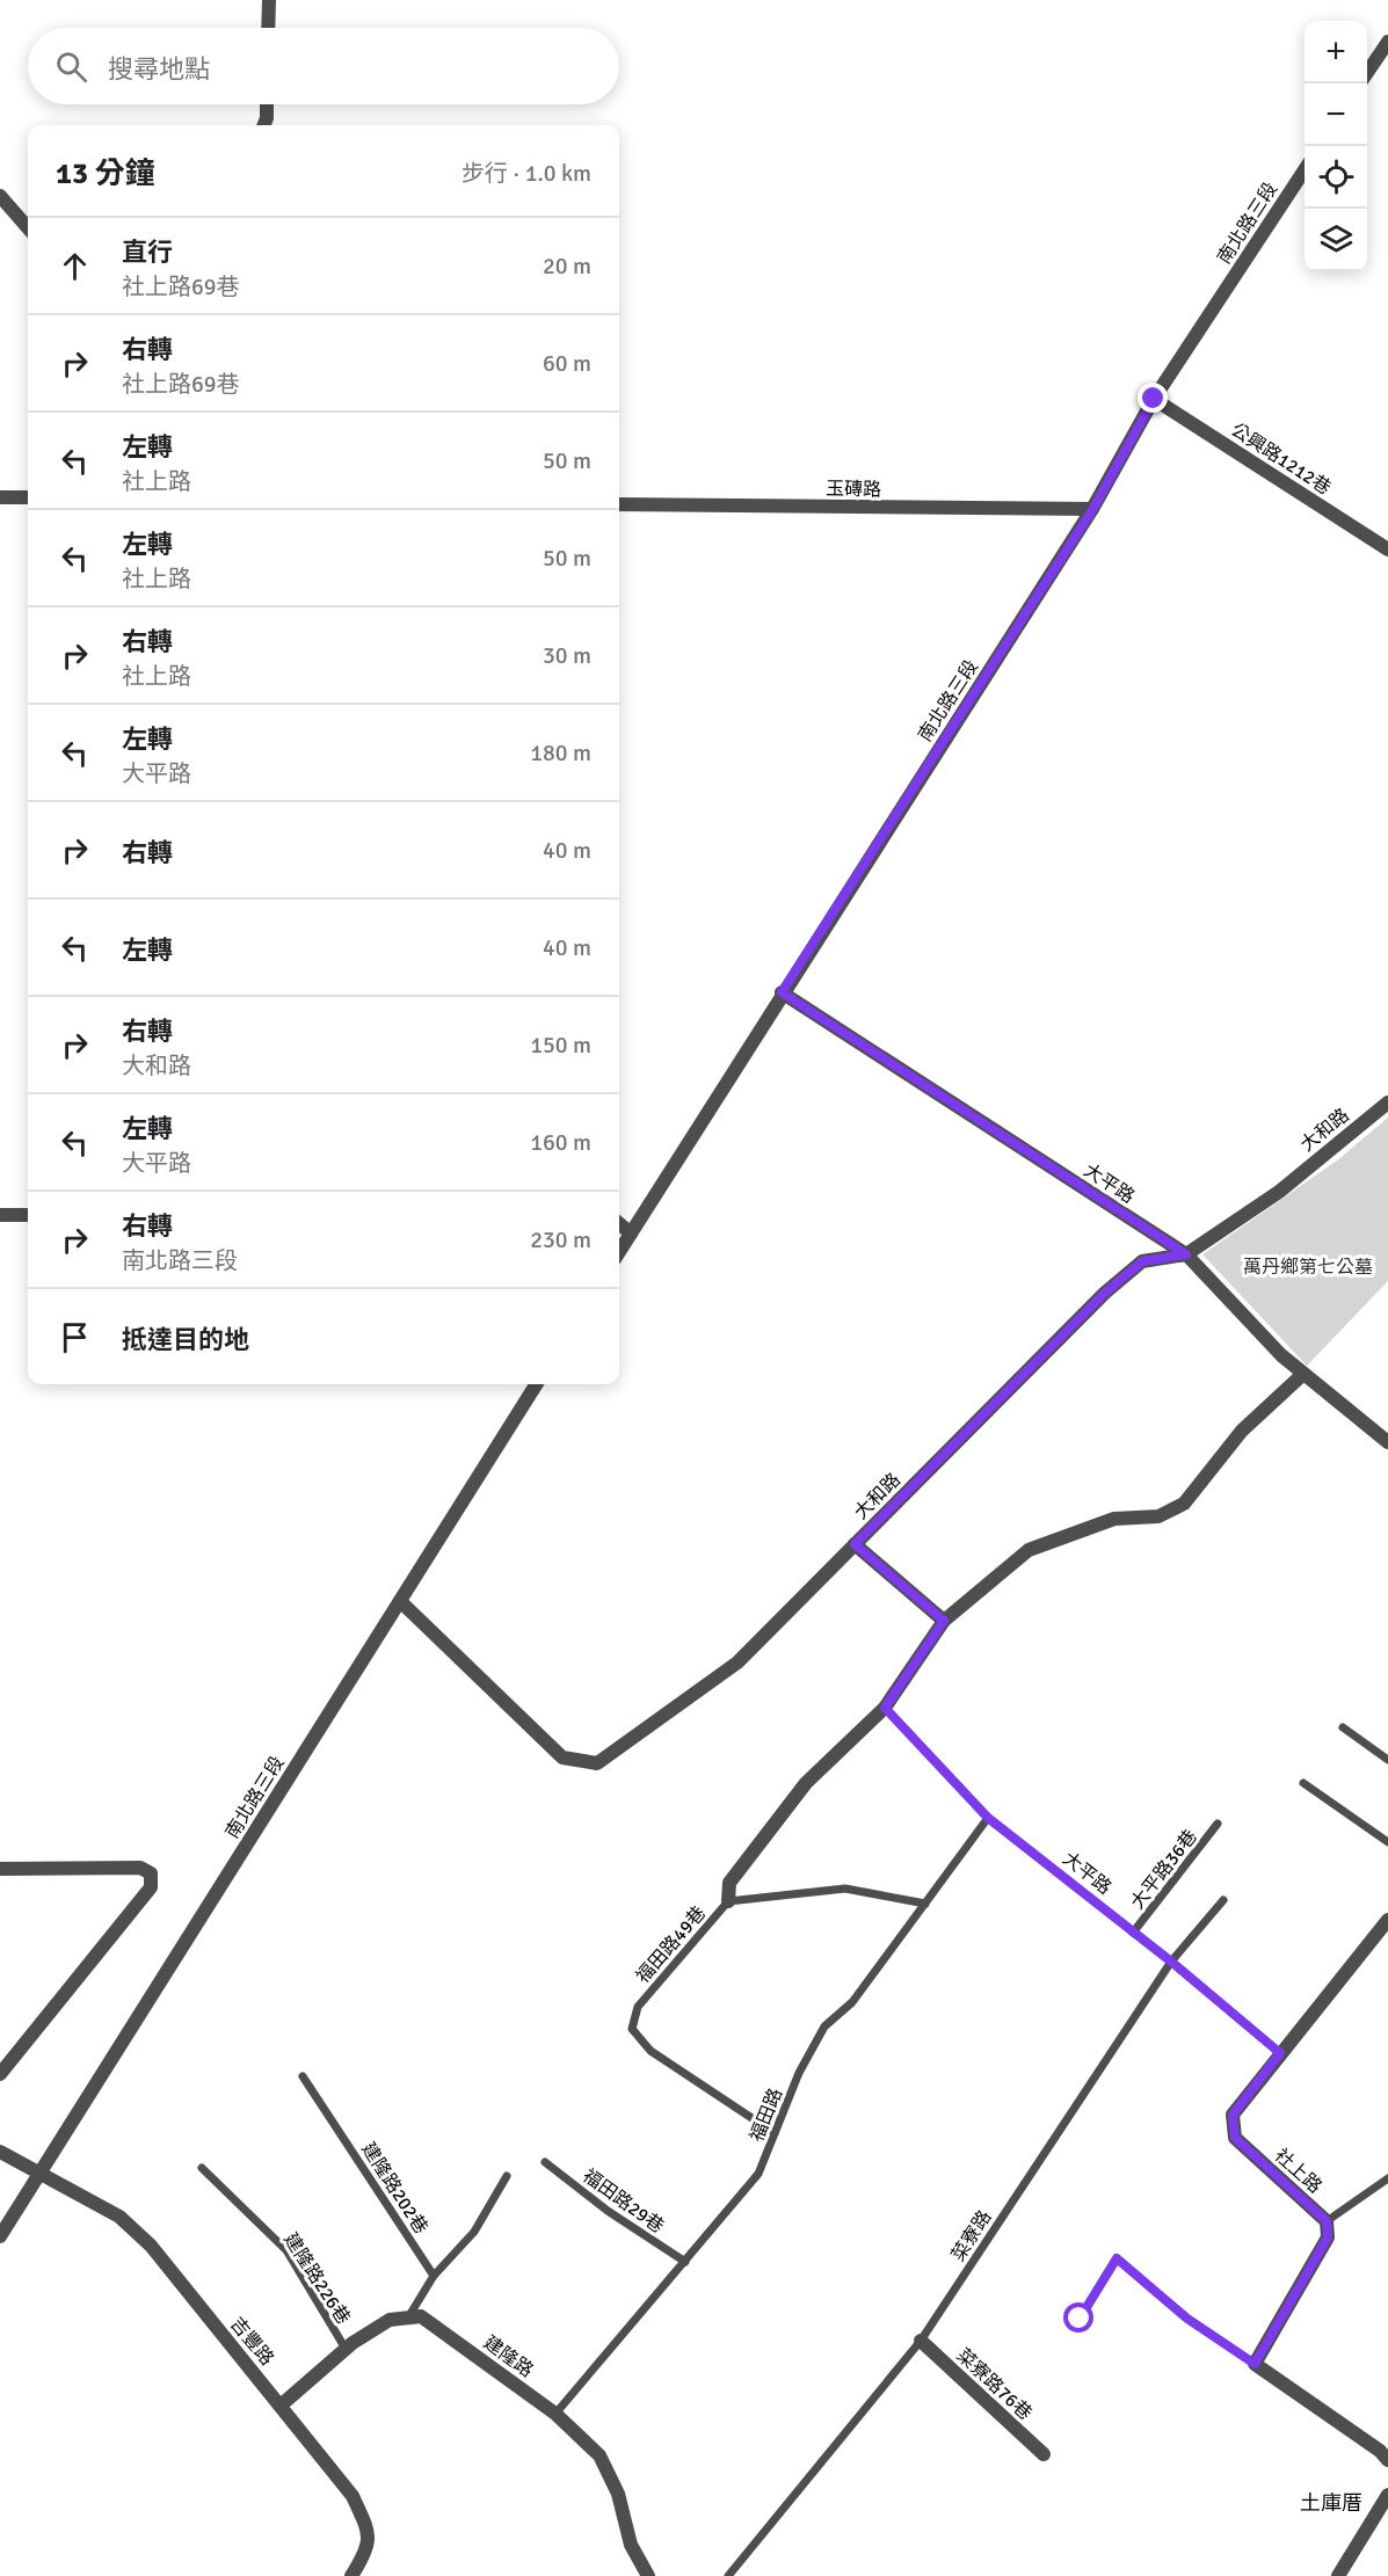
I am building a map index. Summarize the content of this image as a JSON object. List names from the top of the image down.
{
  "streets": {
    "street": [
      "南北路三段",
      "公興路1212巷",
      "玉磚路",
      "大和路",
      "大平路",
      "社上路",
      "吉豐路",
      "建隆路",
      "菜寮路76巷"
    ],
    "lane": [
      "大平路36巷",
      "福田路49巷",
      "福田路",
      "建隆路202巷",
      "福田路29巷",
      "菜寮路",
      "建隆路226巷"
    ]
  },
  "crossings": [
    ["南北路三段", "公興路1212巷"],
    ["南北路三段", "玉磚路"],
    ["南北路三段", "大和路"],
    ["南北路三段", "大平路"],
    ["南北路三段", "吉豐路"],
    ["大和路", "大平路"],
    ["大平路", "大平路36巷"],
    ["大平路", "福田路"],
    ["大平路", "社上路"],
    ["大平路", "菜寮路"],
    ["福田路49巷", "福田路"],
    ["福田路", "福田路29巷"],
    ["福田路", "建隆路"],
    ["菜寮路", "菜寮路76巷"]
  ],
  "districts": ["土庫厝"],
  "parks": ["萬丹鄉第七公墓"],
  "page": {
    "map_buttons": ["+", "−"],
    "search": "搜尋地點",
    "heading": ["13 分鐘", "步行 · 1.0 km"],
    "list": [
      ["直行", "社上路69巷", "20 m"],
      ["右轉", "社上路69巷", "60 m"],
      ["左轉", "社上路", "50 m"],
      ["左轉", "社上路", "50 m"],
      ["右轉", "社上路", "30 m"],
      ["左轉", "大平路", "180 m"],
      ["右轉", "40 m"],
      ["左轉", "40 m"],
      ["右轉", "大和路", "150 m"],
      ["左轉", "大平路", "160 m"],
      ["右轉", "南北路三段", "230 m"],
      "抵達目的地"
    ]
  }
}
